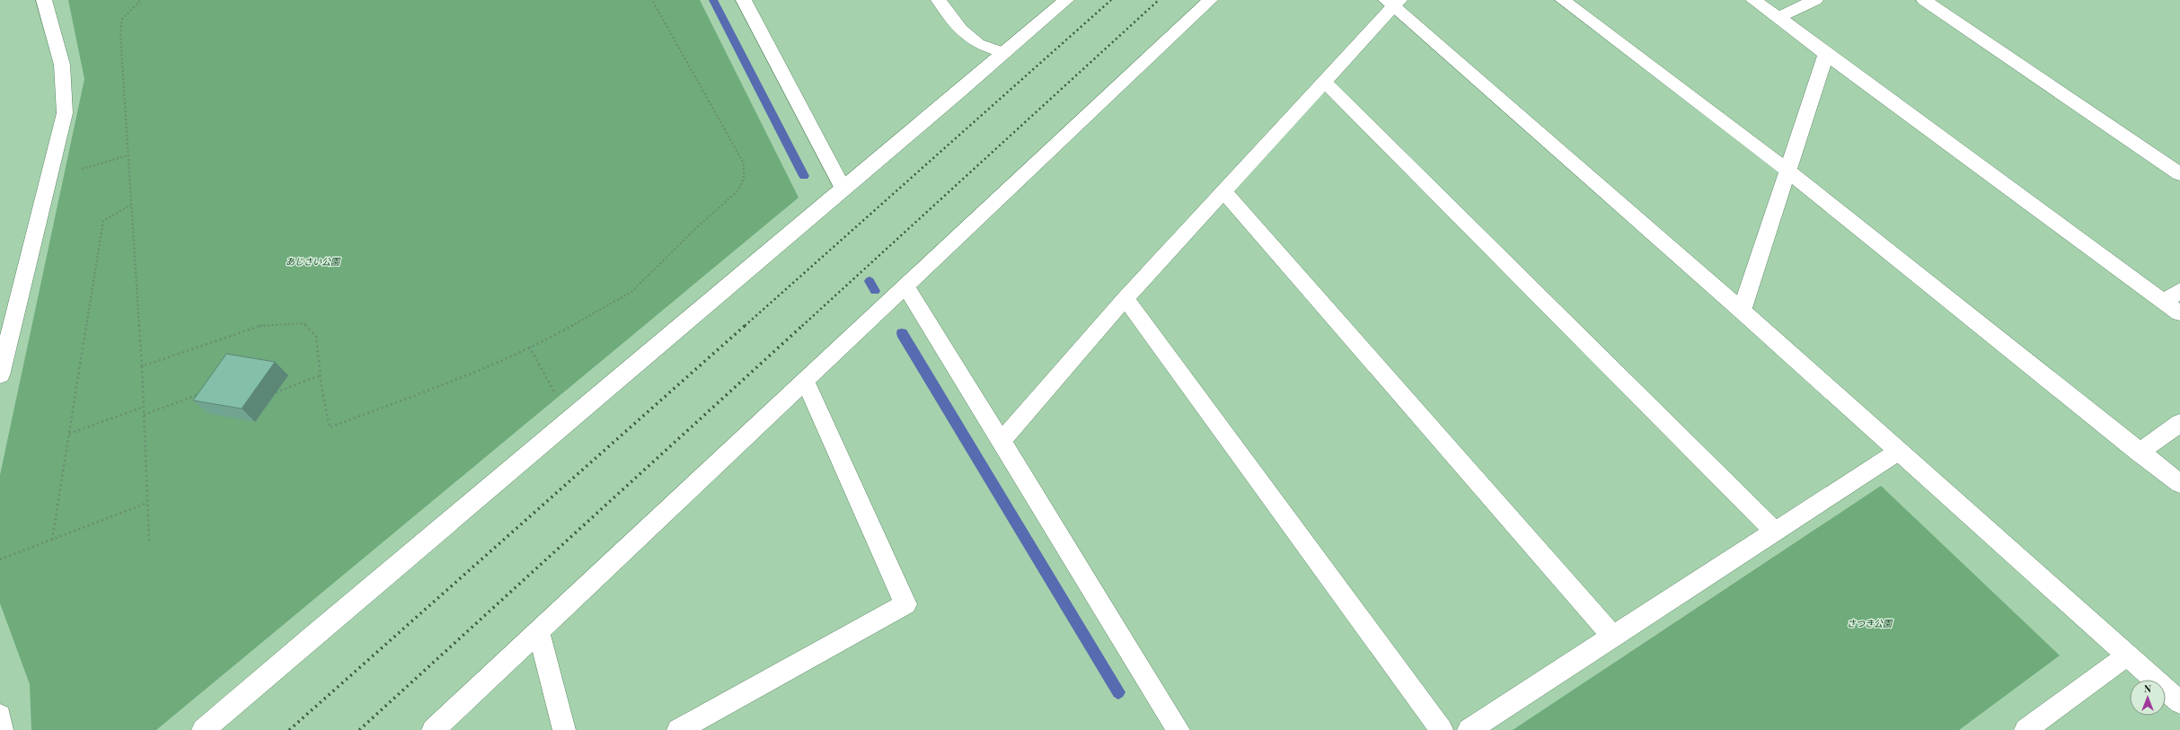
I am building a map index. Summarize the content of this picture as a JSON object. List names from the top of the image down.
{
  "parks": ["あじさい公園", "さつき公園"],
  "north": "top"
}
